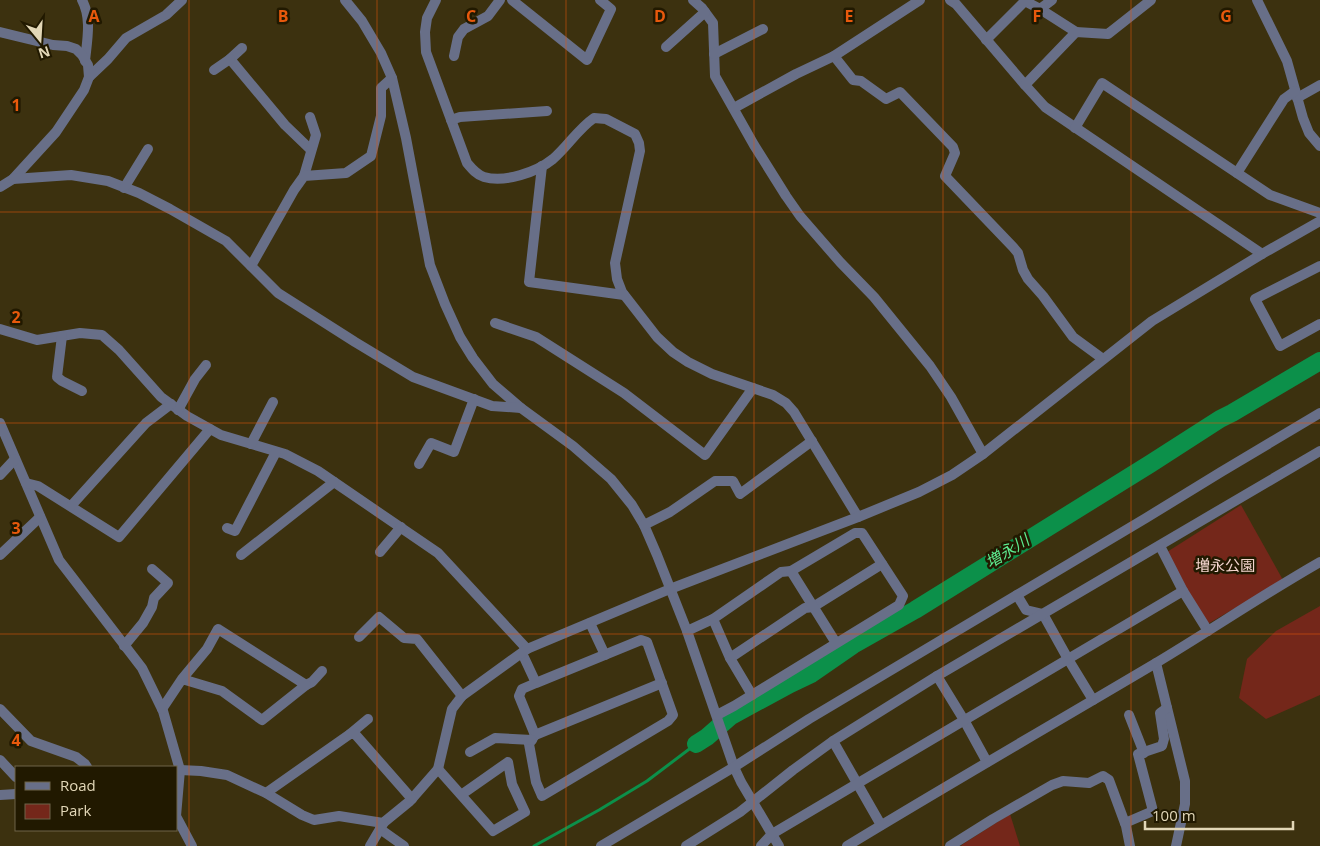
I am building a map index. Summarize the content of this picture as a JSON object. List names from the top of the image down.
{
  "water": ["増永川"],
  "parks": ["増永公園"],
  "legend": ["Road", "Park"],
  "scale_bar": "100 m",
  "north": "bottom",
  "grid": {
    "columns": [
      "A",
      "B",
      "C",
      "D",
      "E",
      "F",
      "G"
    ],
    "rows": [
      "1",
      "2",
      "3",
      "4"
    ]
  }
}
